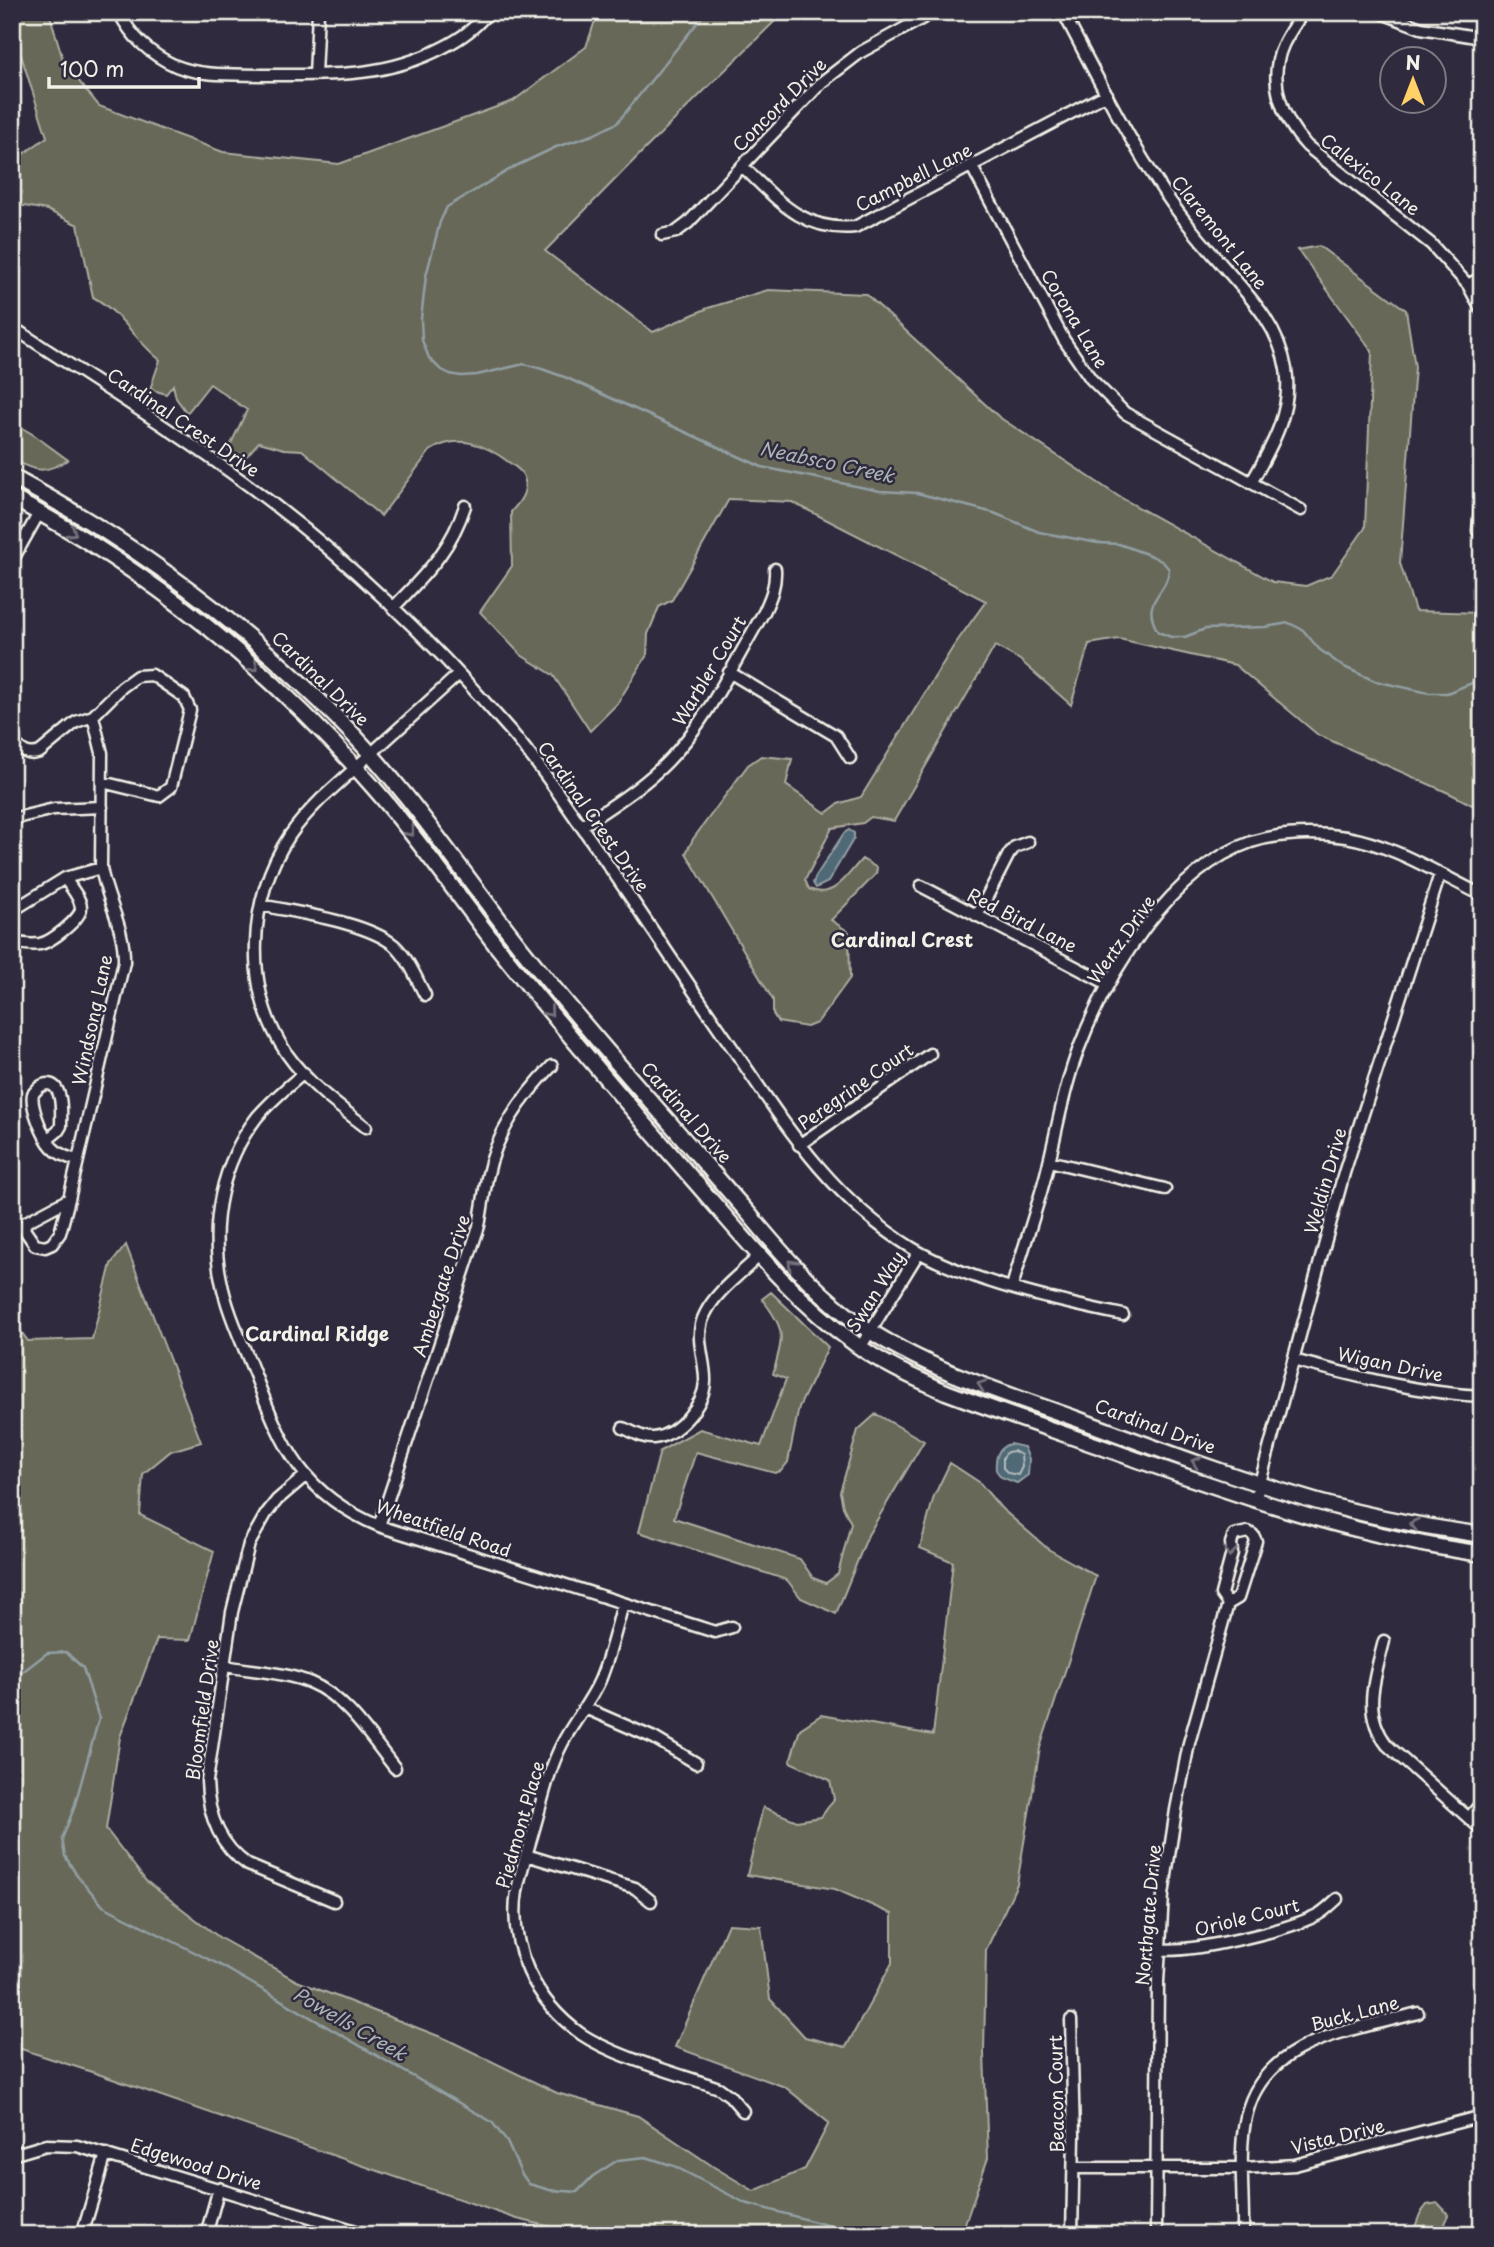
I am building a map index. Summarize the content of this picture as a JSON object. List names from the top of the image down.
{
  "streets": {
    "main road": ["Cardinal Drive"],
    "street": [
      "Concord Drive",
      "Calexico Lane",
      "Campbell Lane",
      "Claremont Lane",
      "Corona Lane",
      "Cardinal Crest Drive",
      "Warbler Court",
      "Red Bird Lane",
      "Wertz Drive",
      "Windsong Lane",
      "Peregrine Court",
      "Weldin Drive",
      "Ambergate Drive",
      "Swan Way",
      "Wigan Drive",
      "Wheatfield Road",
      "Bloomfield Drive",
      "Piedmont Place",
      "Northgate Drive",
      "Oriole Court",
      "Buck Lane",
      "Beacon Court",
      "Vista Drive",
      "Edgewood Drive"
    ]
  },
  "crossings": [
    ["Concord Drive", "Campbell Lane"],
    ["Campbell Lane", "Claremont Lane"],
    ["Campbell Lane", "Corona Lane"],
    ["Claremont Lane", "Corona Lane"],
    ["Cardinal Crest Drive", "Warbler Court"],
    ["Cardinal Crest Drive", "Wertz Drive"],
    ["Cardinal Crest Drive", "Peregrine Court"],
    ["Cardinal Crest Drive", "Swan Way"],
    ["Cardinal Drive", "Weldin Drive"],
    ["Cardinal Drive", "Swan Way"],
    ["Red Bird Lane", "Wertz Drive"],
    ["Wertz Drive", "Weldin Drive"],
    ["Weldin Drive", "Wigan Drive"],
    ["Ambergate Drive", "Wheatfield Road"],
    ["Wheatfield Road", "Bloomfield Drive"],
    ["Wheatfield Road", "Piedmont Place"],
    ["Northgate Drive", "Oriole Court"],
    ["Northgate Drive", "Beacon Court"],
    ["Northgate Drive", "Vista Drive"],
    ["Buck Lane", "Vista Drive"],
    ["Beacon Court", "Vista Drive"]
  ],
  "districts": ["Cardinal Crest", "Cardinal Ridge"],
  "water": ["Neabsco Creek", "Powells Creek"],
  "scale_bar": "100 m",
  "north": "top"
}
